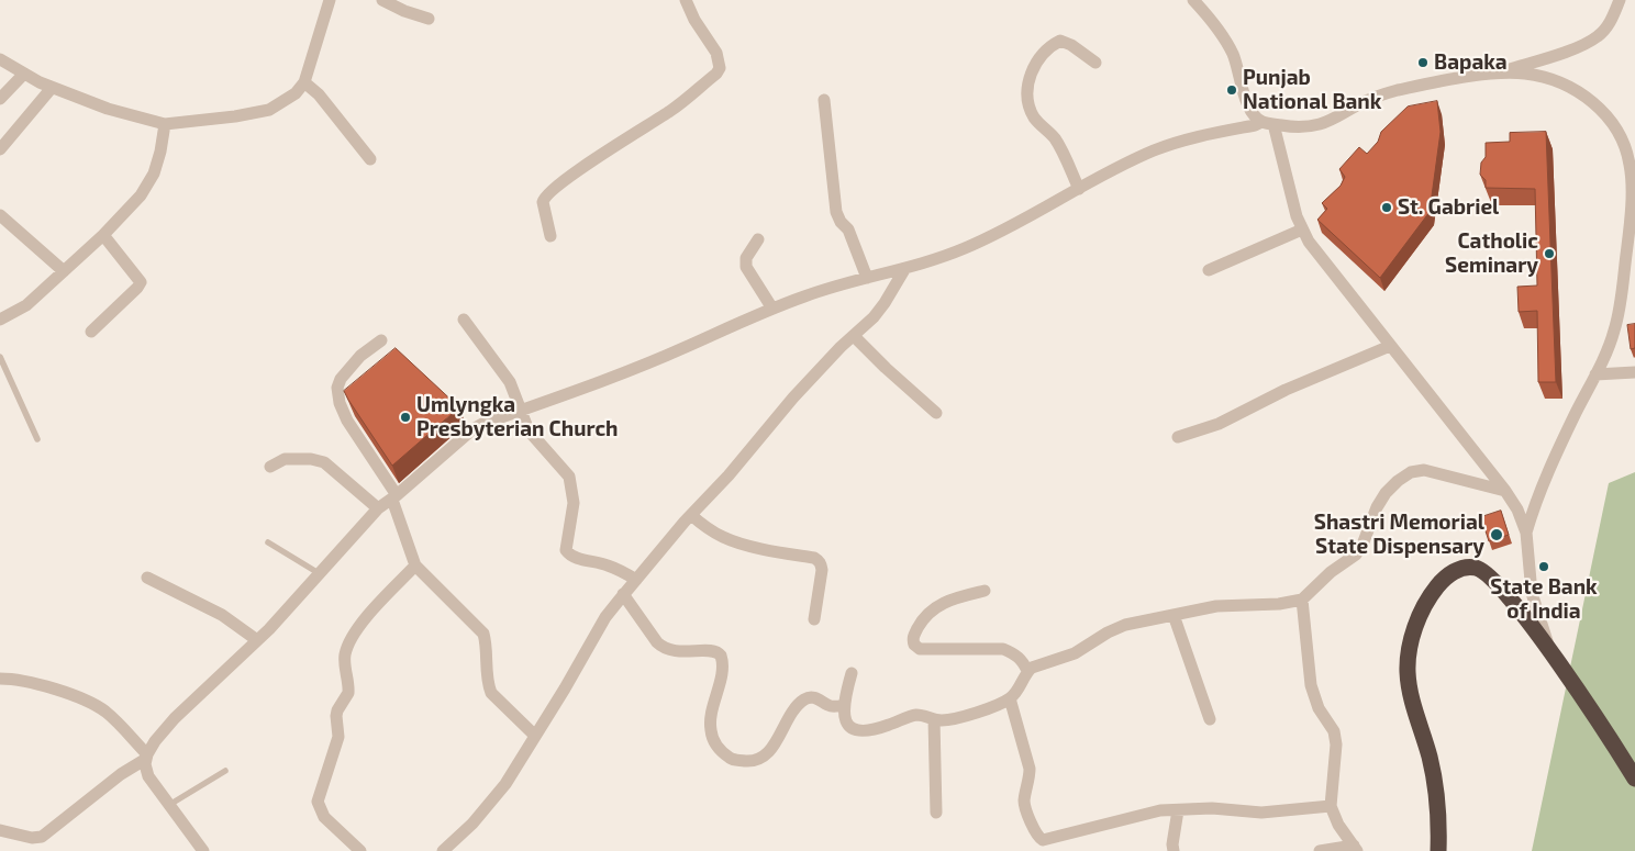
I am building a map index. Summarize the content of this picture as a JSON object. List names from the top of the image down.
{
  "places": [
    "Bapaka",
    "Punjab National Bank",
    "St. Gabriel",
    "Catholic Seminary",
    "Umlyngka Presbyterian Church",
    "Shastri Memorial State Dispensary",
    "State Bank of India"
  ]
}
